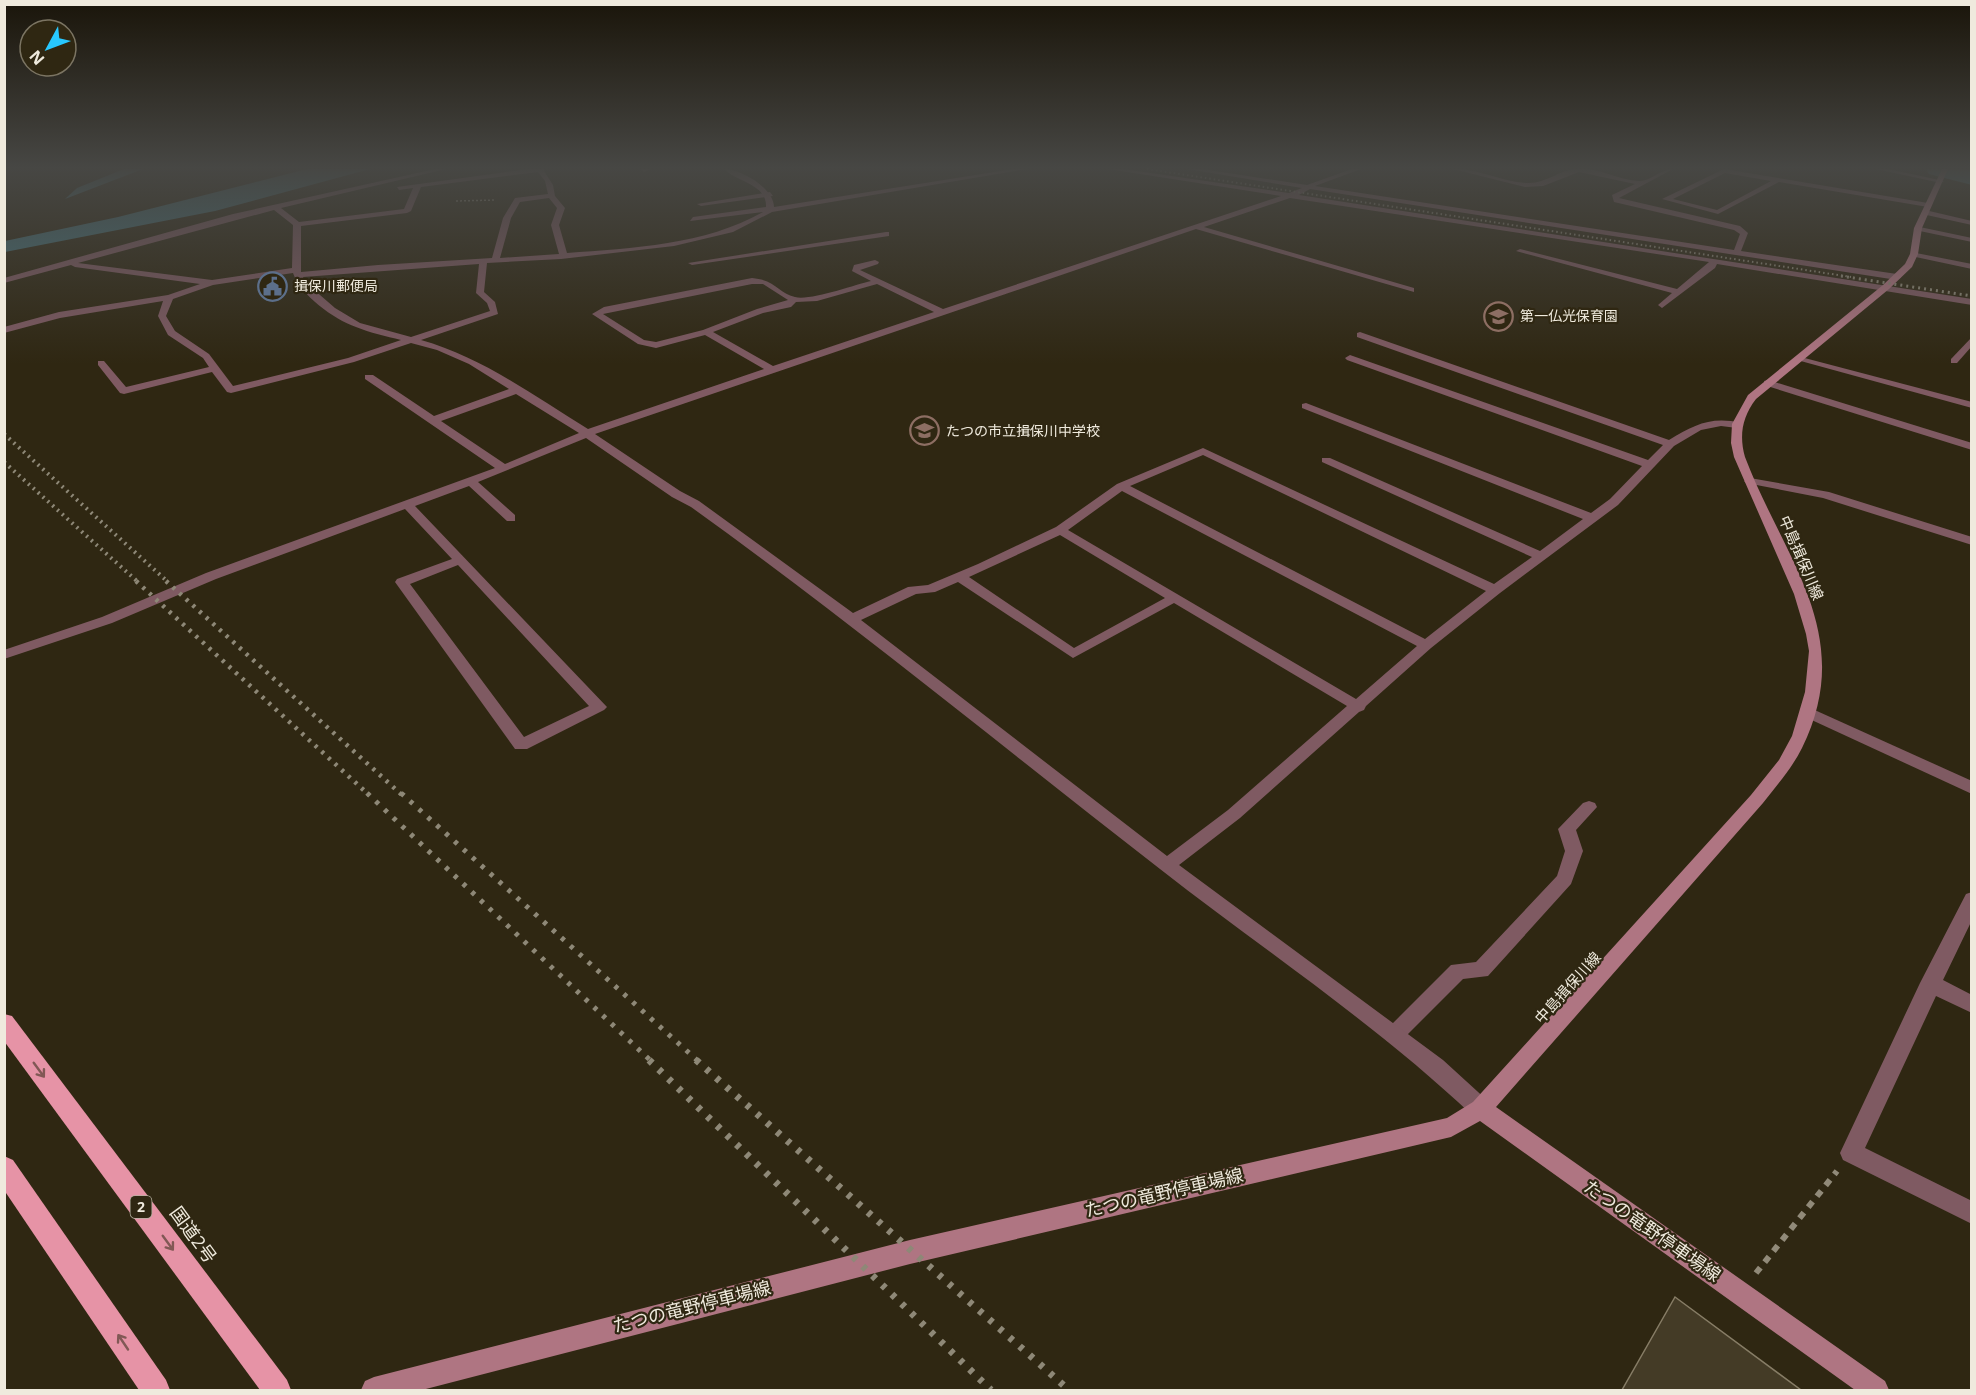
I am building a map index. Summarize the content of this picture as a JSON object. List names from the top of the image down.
{
  "streets": {
    "highway": ["2", "国道2号"],
    "main road": ["中島揖保川線", "たつの竜野停車場線"]
  },
  "crossings": [
    ["中島揖保川線", "たつの竜野停車場線"]
  ],
  "places": {
    "public building": ["揖保川郵便局"],
    "school or university": ["第一仏光保育園", "たつの市立揖保川中学校"]
  },
  "north": "bottom left"
}
